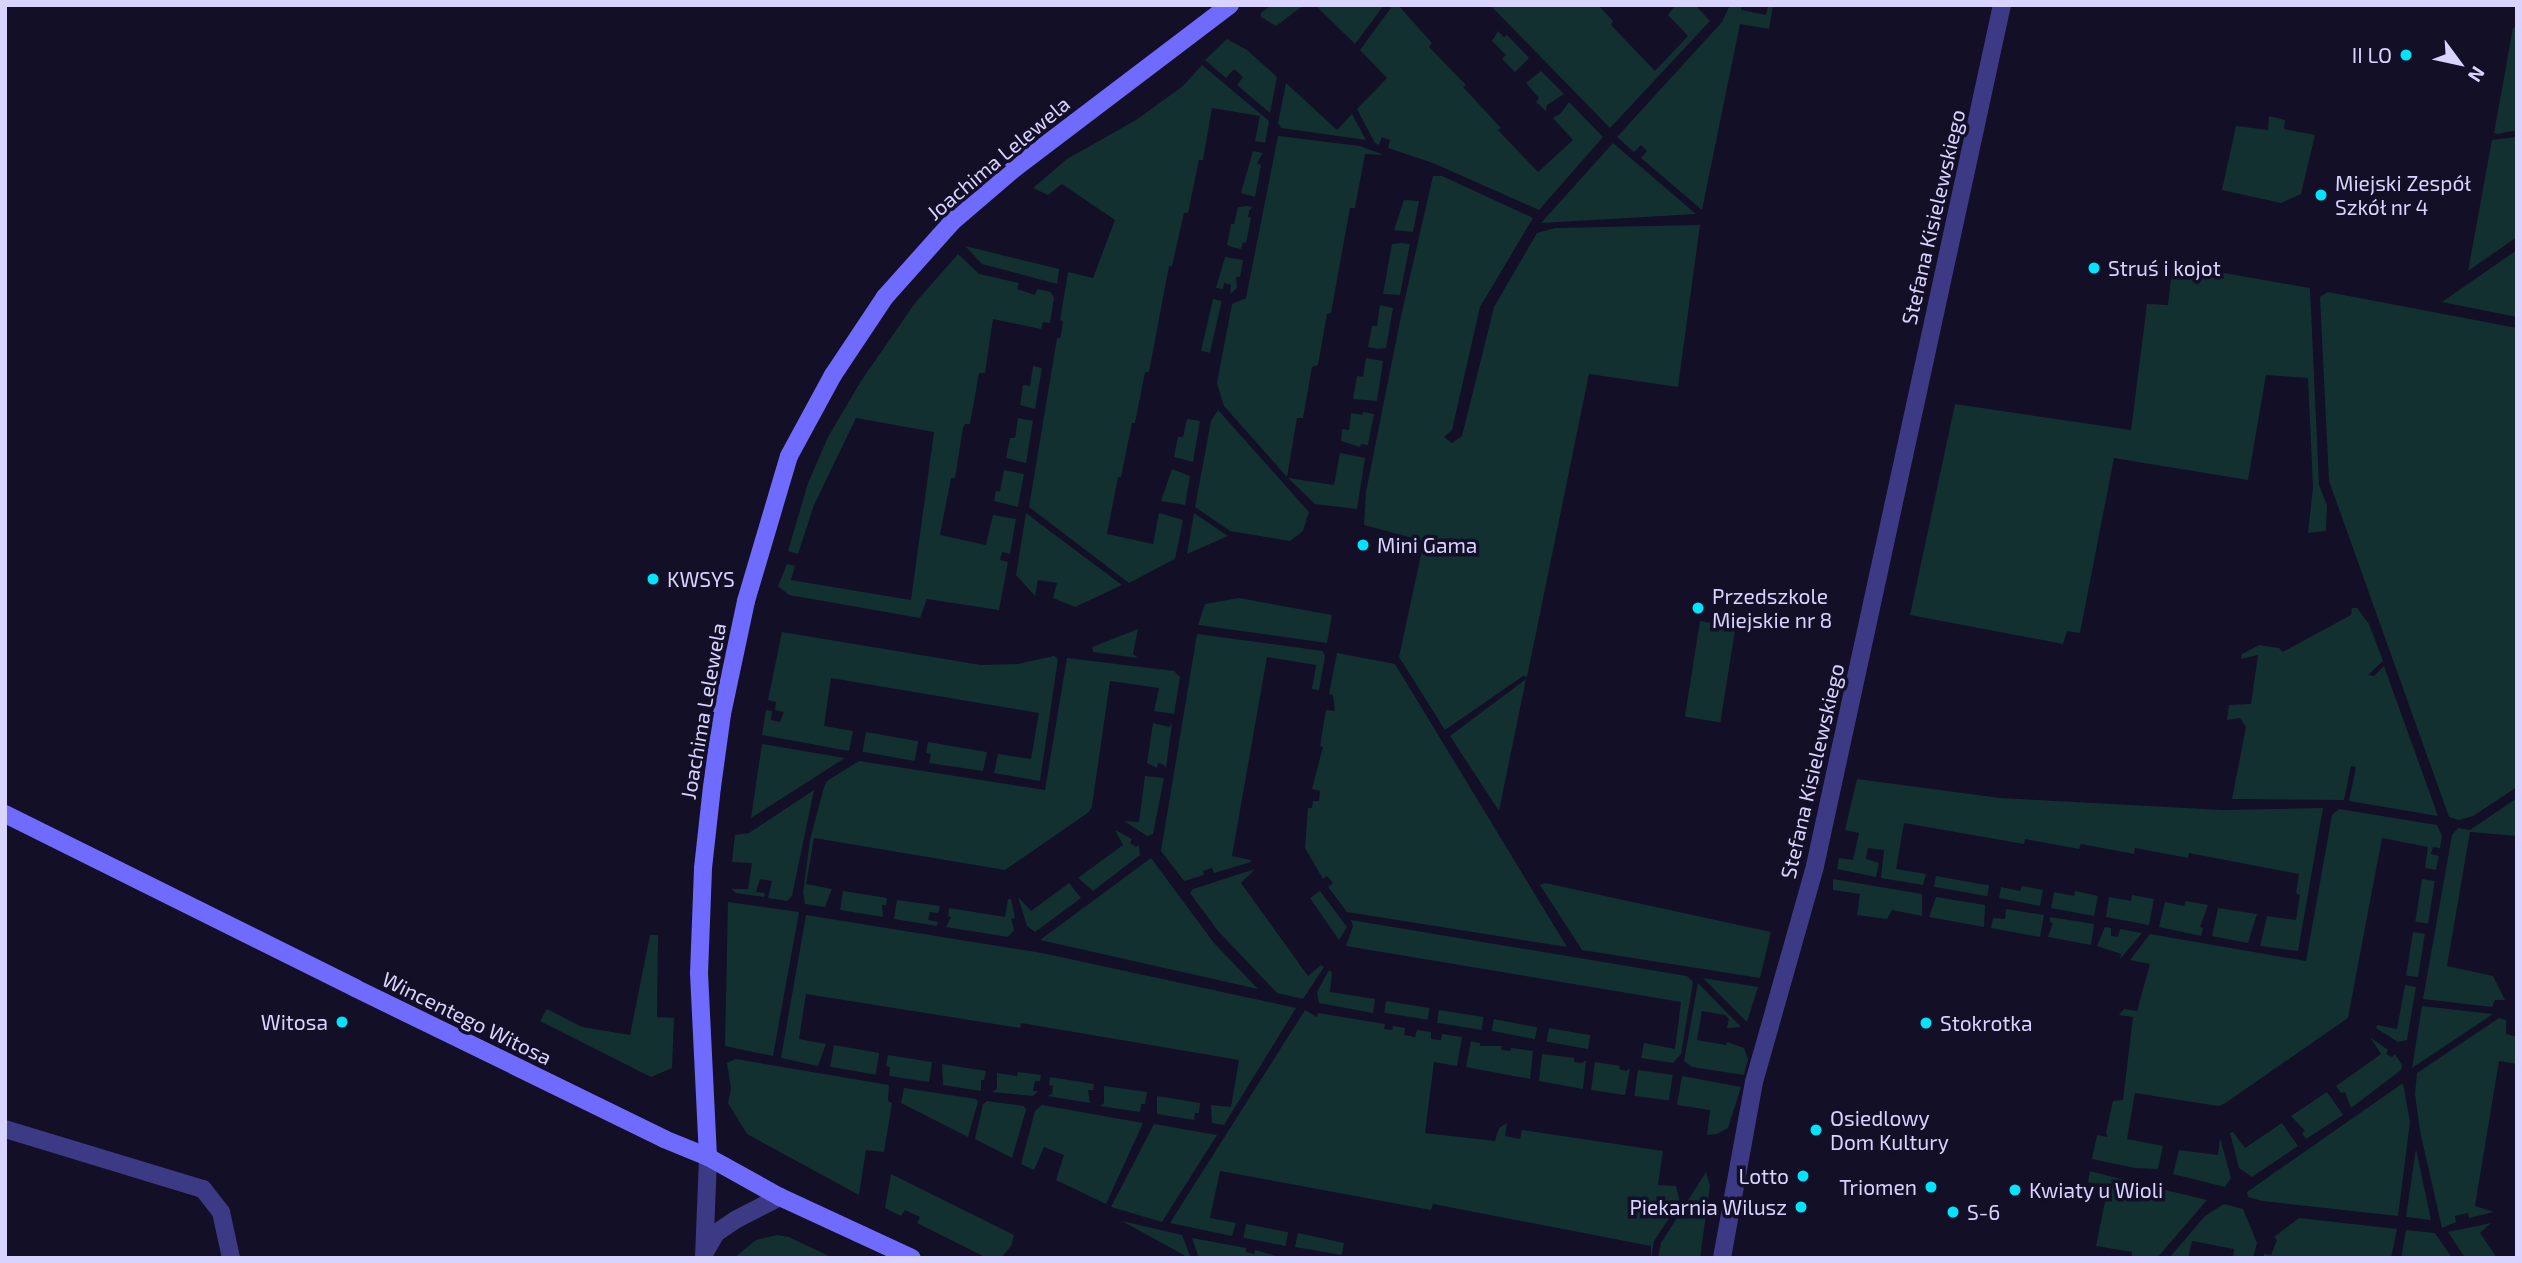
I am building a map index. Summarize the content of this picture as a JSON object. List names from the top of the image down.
{
  "streets": {
    "street": ["Joachima Lelewela", "Stefana Kisielewskiego", "Wincentego Witosa"]
  },
  "crossings": [
    ["Joachima Lelewela", "Wincentego Witosa"]
  ],
  "places": [
    "II LO",
    "Miejski Zespół Szkół nr 4",
    "Struś i kojot",
    "Mini Gama",
    "KWSYS",
    "Przedszkole Miejskie nr 8",
    "Witosa",
    "Stokrotka",
    "Osiedlowy Dom Kultury",
    "Lotto",
    "Triomen",
    "Kwiaty u Wioli",
    "Piekarnia Wilusz",
    "S-6"
  ],
  "north": "bottom right"
}
